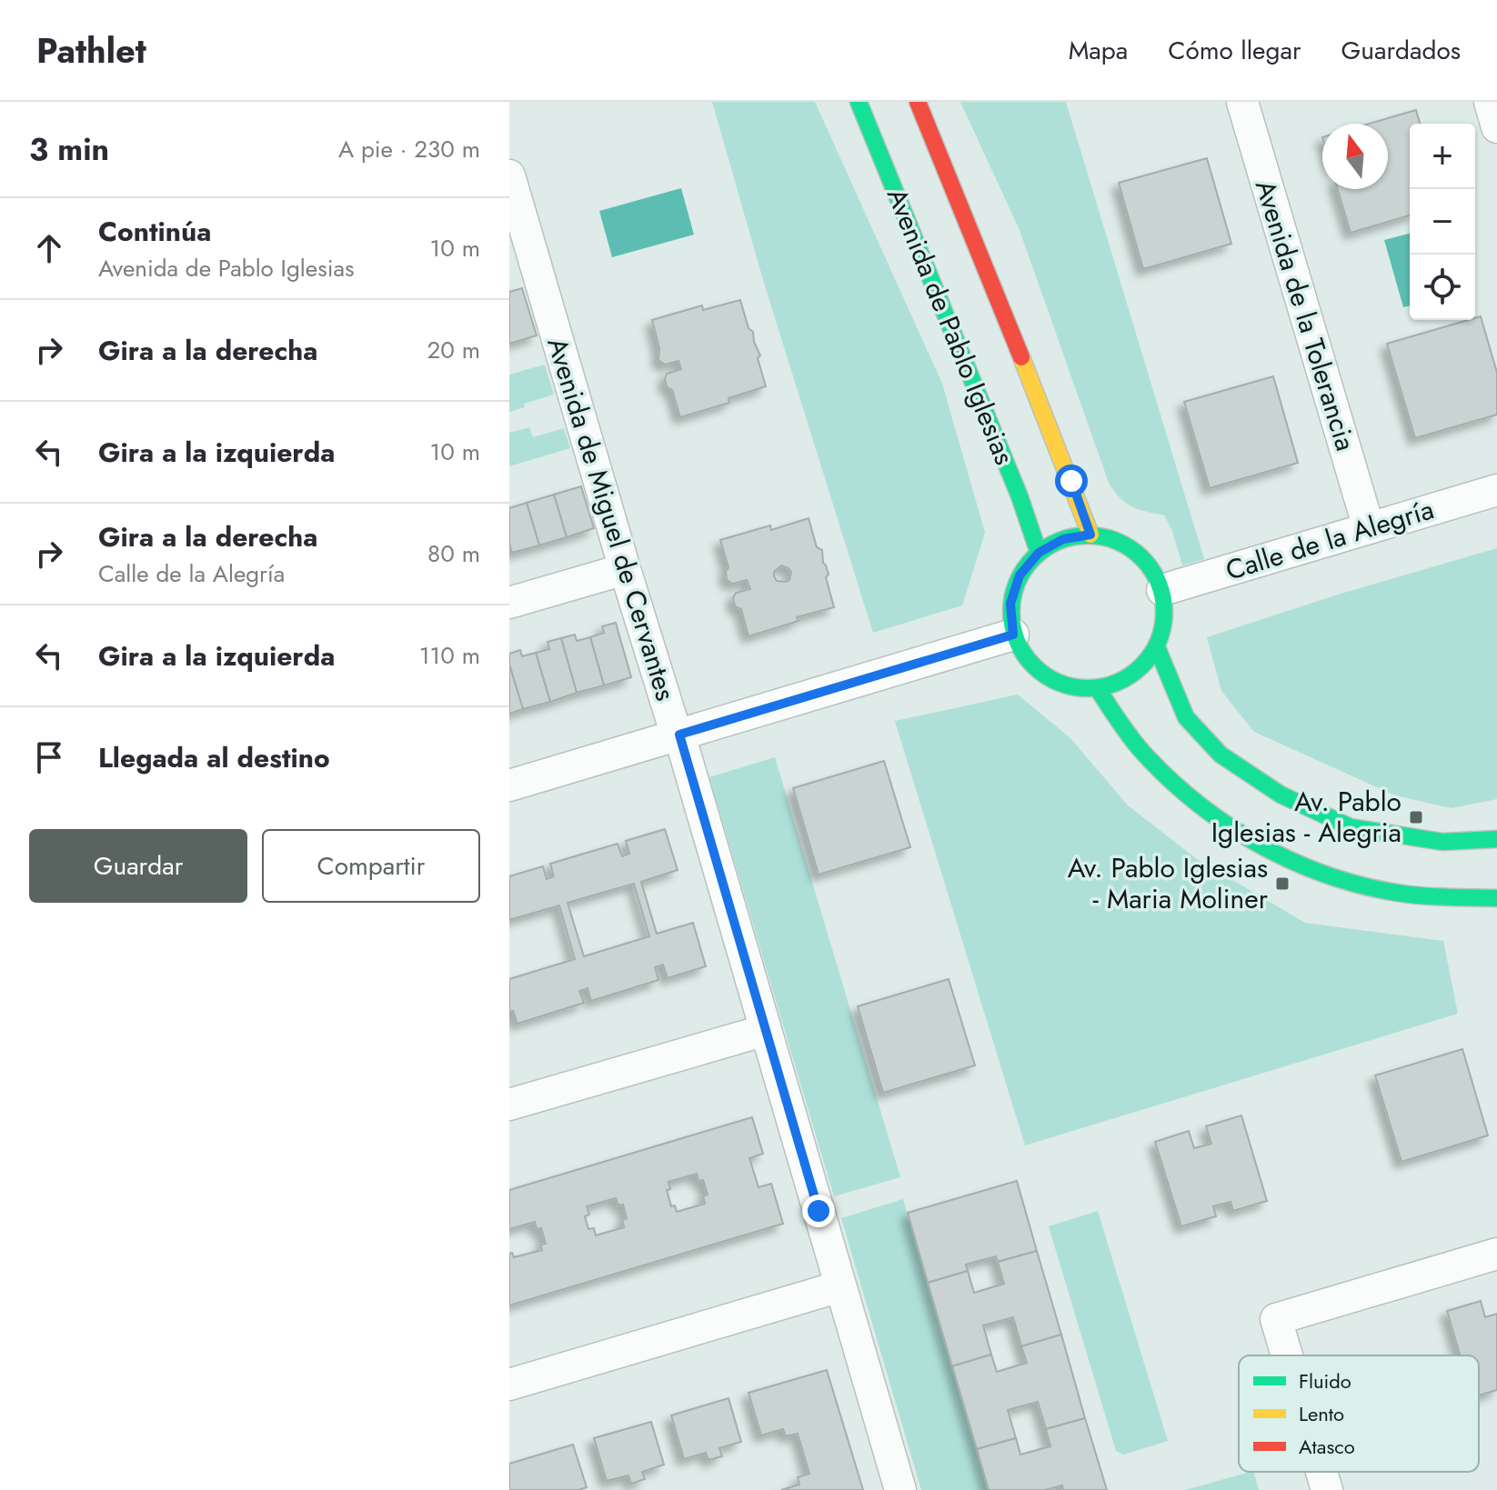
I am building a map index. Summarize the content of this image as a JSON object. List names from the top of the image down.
{
  "streets": {
    "main road": ["Avenida de Pablo Iglesias"],
    "street": ["Avenida de la Tolerancia", "Avenida de Miguel de Cervantes", "Calle de la Alegría"]
  },
  "crossings": [
    ["Avenida de la Tolerancia", "Calle de la Alegría"],
    ["Avenida de Pablo Iglesias", "Calle de la Alegría"]
  ],
  "places": {
    "transit": ["Av. Pablo Iglesias - Alegria", "Av. Pablo Iglesias - Maria Moliner"]
  },
  "legend": ["Fluido", "Lento", "Atasco"],
  "north": "top",
  "page": {
    "header": "Pathlet",
    "nav": ["Mapa", "Cómo llegar", "Guardados"],
    "heading": ["3 min", "A pie · 230 m"],
    "map_buttons": ["+", "−"],
    "list": [
      ["Continúa", "Avenida de Pablo Iglesias", "10 m"],
      ["Gira a la derecha", "20 m"],
      ["Gira a la izquierda", "10 m"],
      ["Gira a la derecha", "Calle de la Alegría", "80 m"],
      ["Gira a la izquierda", "110 m"],
      "Llegada al destino"
    ],
    "buttons": ["Guardar", "Compartir"]
  }
}
